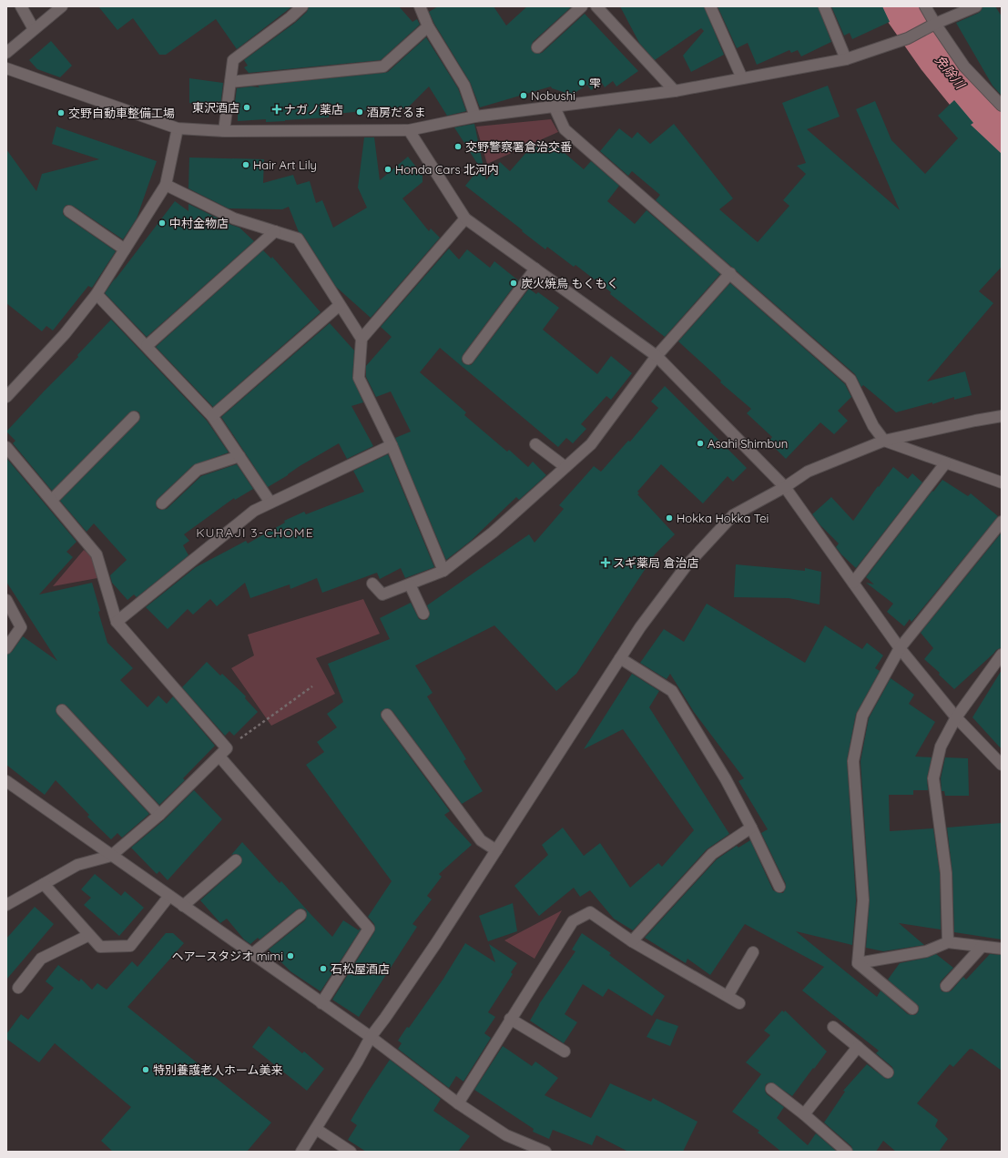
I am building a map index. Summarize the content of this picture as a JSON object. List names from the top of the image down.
{
  "districts": ["KURAJI 3-CHOME"],
  "water": ["免除川"],
  "places": {
    "other": [
      "雫",
      "Nobushi",
      "東沢酒店",
      "酒房だるま",
      "交野自動車整備工場",
      "交野警察署倉治交番",
      "Hair Art Lily",
      "Honda Cars 北河内",
      "中村金物店",
      "炭火焼鳥 もくもく",
      "Asahi Shimbun",
      "Hokka Hokka Tei",
      "ヘアースタジオ mimi",
      "石松屋酒店",
      "特別養護老人ホーム美来"
    ],
    "health": ["ナガノ薬店", "スギ薬局 倉治店"]
  }
}
